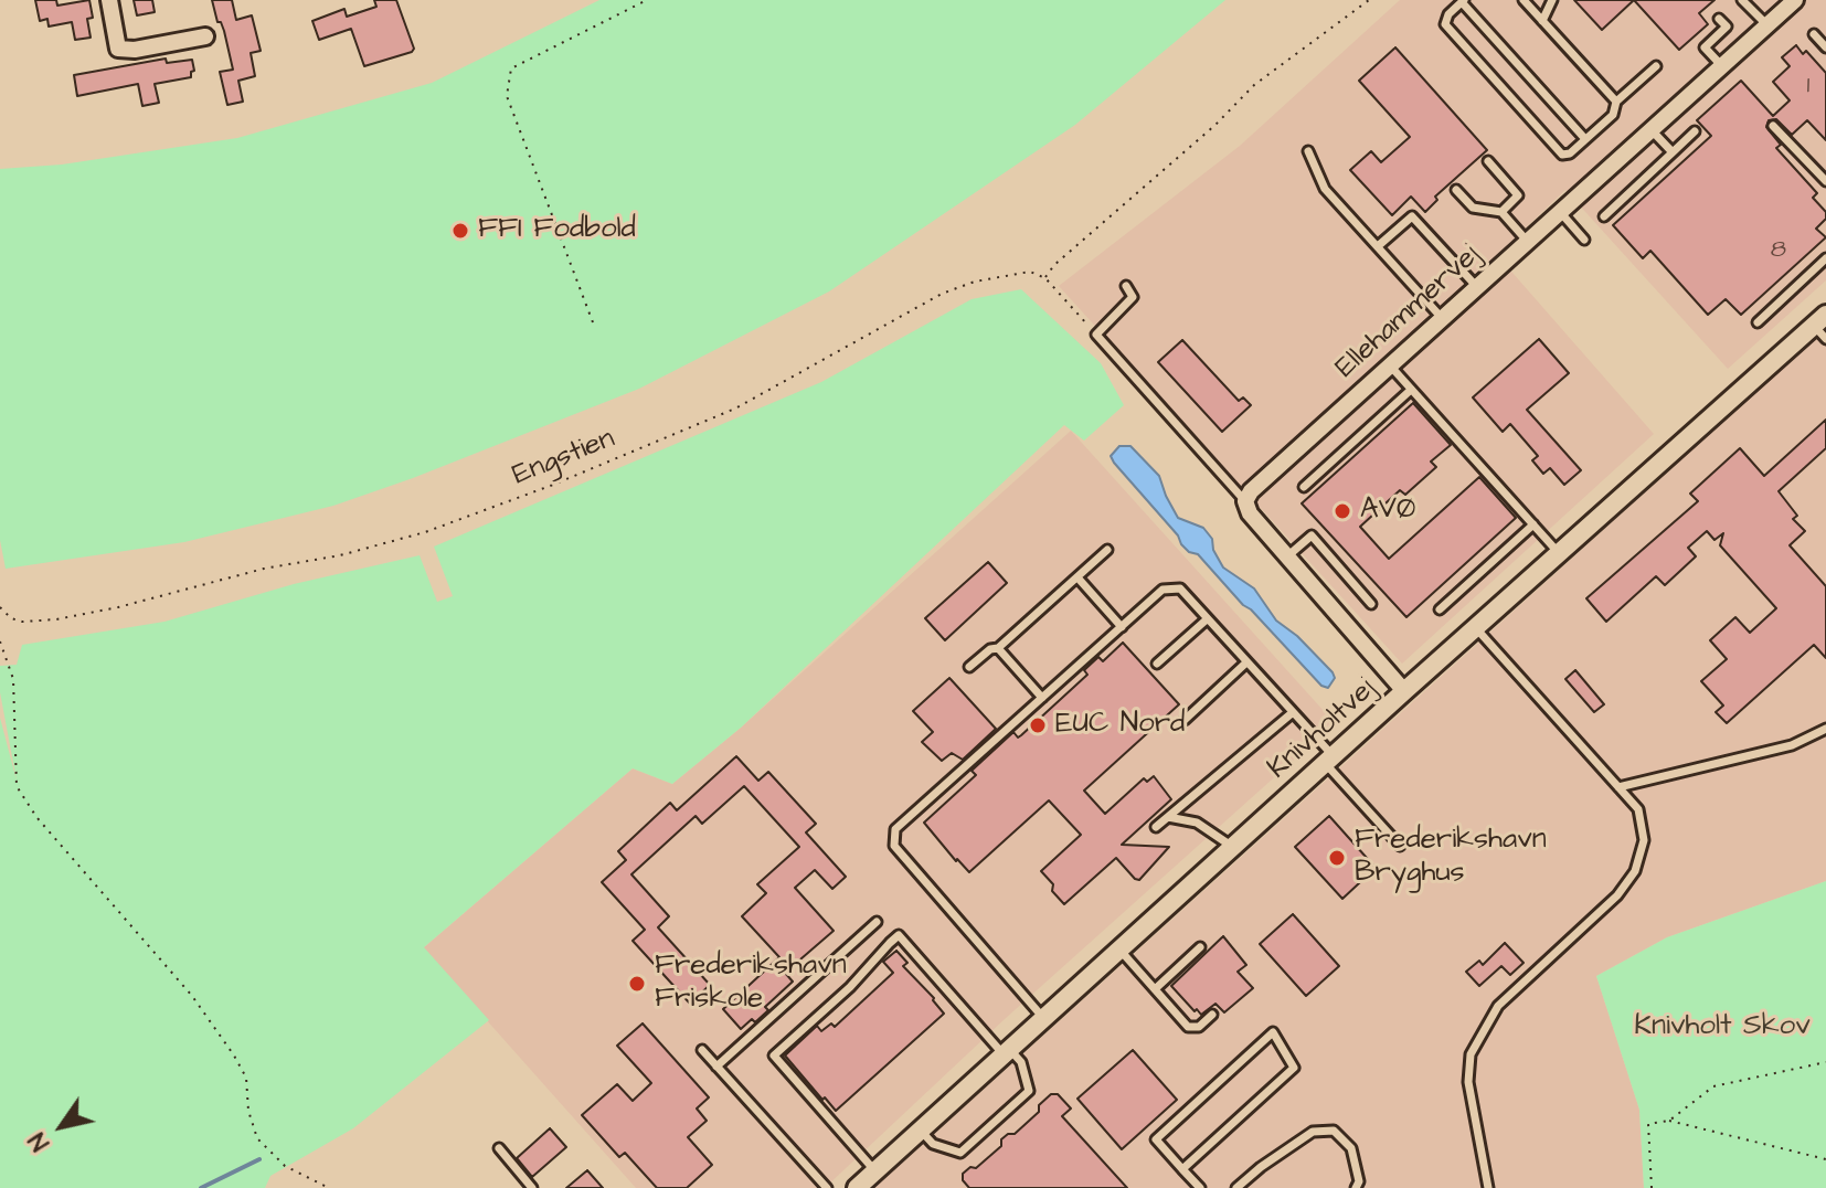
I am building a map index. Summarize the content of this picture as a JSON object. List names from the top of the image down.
{
  "streets": {
    "street": ["Ellehammervej", "Knivholtvej"],
    "path": ["Engstien"]
  },
  "parks": ["Knivholt Skov"],
  "places": [
    "FFI Fodbold",
    "AVØ",
    "EUC Nord",
    "Frederikshavn Bryghus",
    "Frederikshavn Friskole"
  ],
  "house_numbers": ["1", "8"],
  "north": "bottom left"
}
